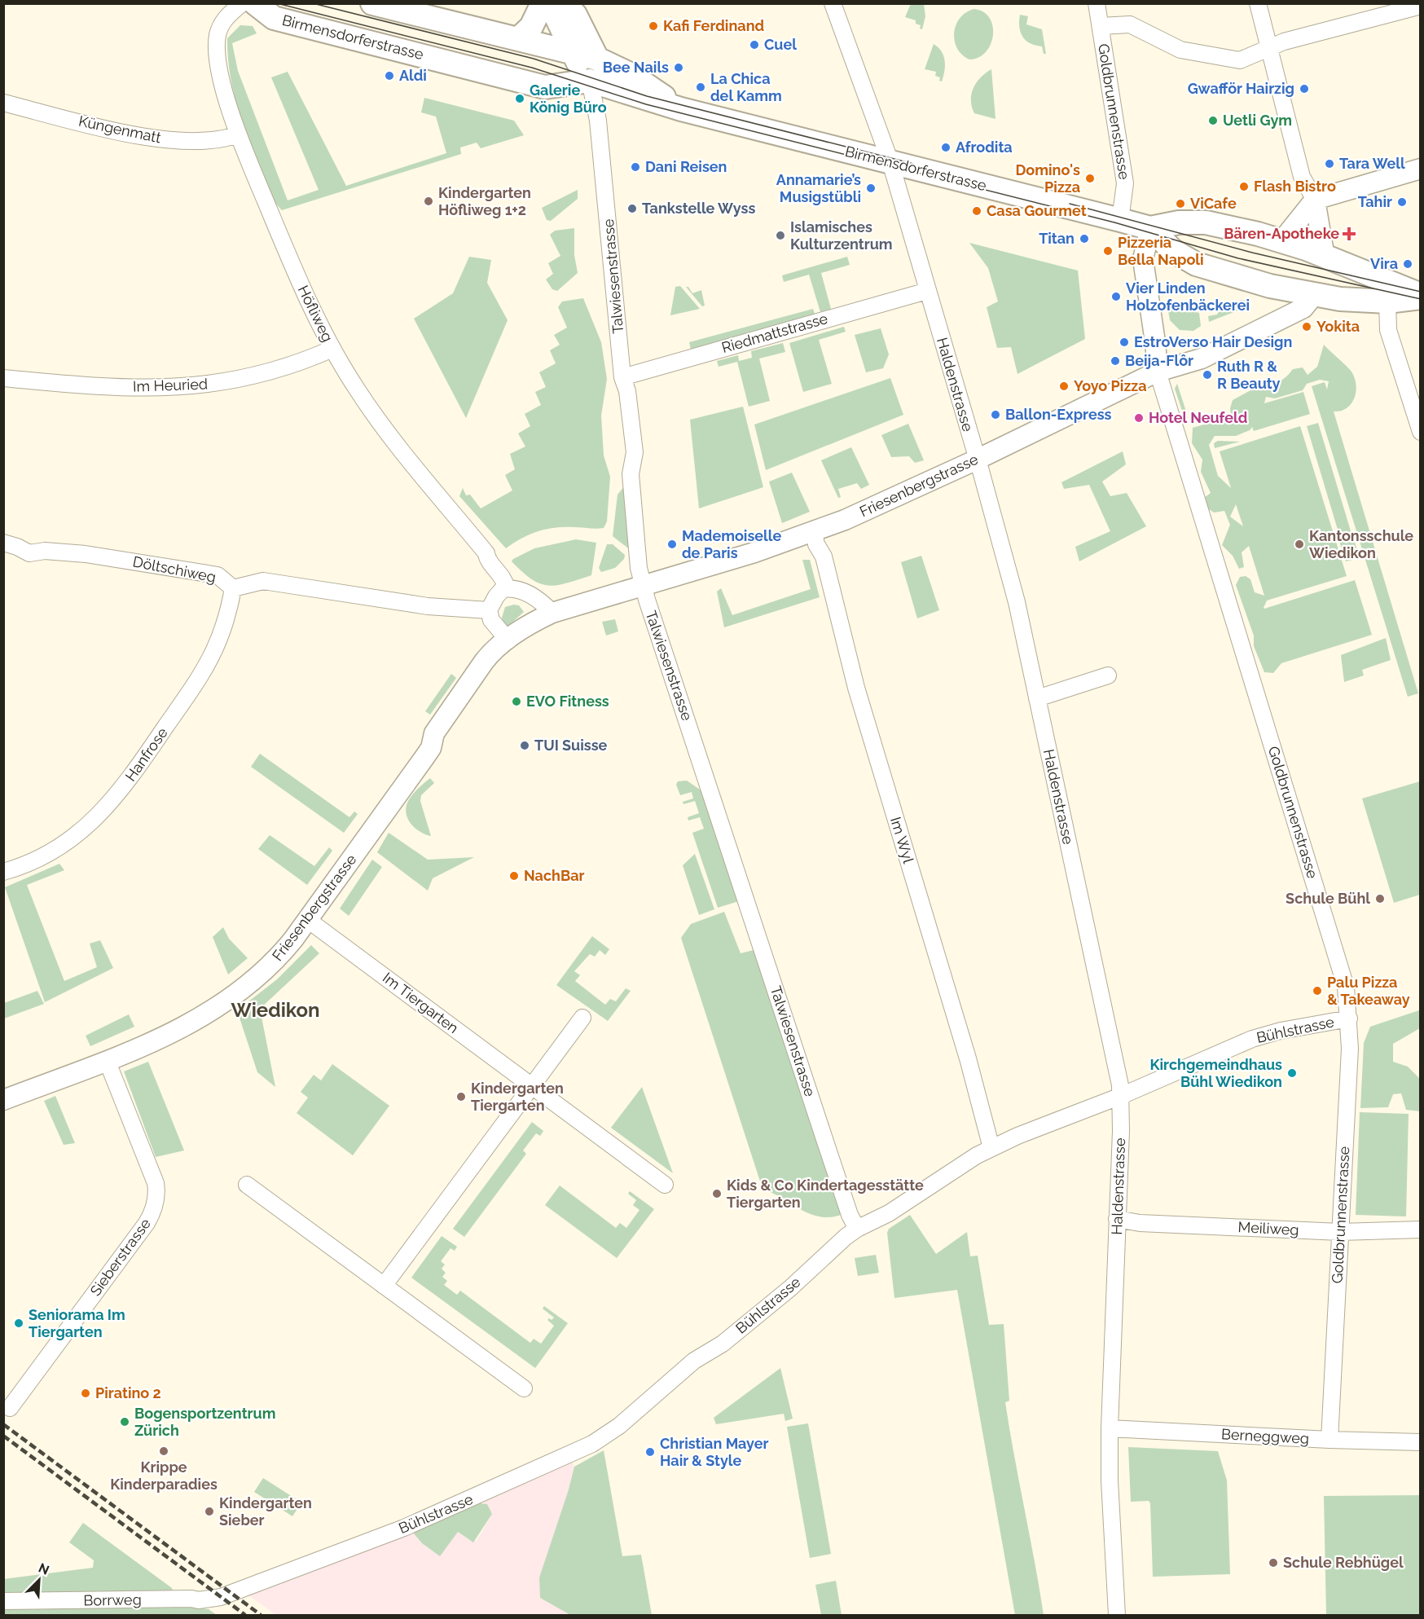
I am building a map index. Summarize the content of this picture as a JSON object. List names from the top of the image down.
{
  "streets": {
    "main road": ["Birmensdorferstrasse"],
    "street": [
      "Goldbrunnenstrasse",
      "Küngenmatt",
      "Talwiesenstrasse",
      "Höfliweg",
      "Riedmattstrasse",
      "Haldenstrasse",
      "Im Heuried",
      "Friesenbergstrasse",
      "Döltschiweg",
      "Hanfrose",
      "Im Wyl",
      "Im Tiergarten",
      "Bühlstrasse",
      "Meiliweg",
      "Sieberstrasse",
      "Berneggweg",
      "Borrweg"
    ]
  },
  "crossings": [
    ["Birmensdorferstrasse", "Goldbrunnenstrasse"],
    ["Birmensdorferstrasse", "Talwiesenstrasse"],
    ["Birmensdorferstrasse", "Haldenstrasse"],
    ["Birmensdorferstrasse", "Friesenbergstrasse"],
    ["Goldbrunnenstrasse", "Friesenbergstrasse"],
    ["Goldbrunnenstrasse", "Bühlstrasse"],
    ["Goldbrunnenstrasse", "Meiliweg"],
    ["Goldbrunnenstrasse", "Berneggweg"],
    ["Küngenmatt", "Höfliweg"],
    ["Talwiesenstrasse", "Riedmattstrasse"],
    ["Talwiesenstrasse", "Friesenbergstrasse"],
    ["Talwiesenstrasse", "Bühlstrasse"],
    ["Höfliweg", "Im Heuried"],
    ["Riedmattstrasse", "Haldenstrasse"],
    ["Haldenstrasse", "Friesenbergstrasse"],
    ["Haldenstrasse", "Bühlstrasse"],
    ["Haldenstrasse", "Meiliweg"],
    ["Haldenstrasse", "Berneggweg"],
    ["Friesenbergstrasse", "Im Wyl"],
    ["Friesenbergstrasse", "Im Tiergarten"],
    ["Friesenbergstrasse", "Sieberstrasse"],
    ["Döltschiweg", "Hanfrose"],
    ["Im Wyl", "Bühlstrasse"],
    ["Bühlstrasse", "Borrweg"]
  ],
  "districts": ["Wiedikon"],
  "places": {
    "other": [
      "Kafi Ferdinand",
      "Cuel",
      "Bee Nails",
      "Aldi",
      "La Chica del Kamm",
      "Gwafför Hairzig",
      "Galerie König Büro",
      "Uetli Gym",
      "Afrodita",
      "Tara Well",
      "Dani Reisen",
      "Domino's Pizza",
      "Flash Bistro",
      "Annamarie’s Musigstübli",
      "Kindergarten Höfliweg 1+2",
      "Tahir",
      "ViCafe",
      "Tankstelle Wyss",
      "Casa Gourmet",
      "Islamisches Kulturzentrum",
      "Titan",
      "Pizzeria Bella Napoli",
      "Vira",
      "Vier Linden Holzofenbäckerei",
      "Yokita",
      "EstroVerso Hair Design",
      "Beija-Flôr",
      "Ruth R & R Beauty",
      "Yoyo Pizza",
      "Ballon-Express",
      "Hotel Neufeld",
      "Mademoiselle de Paris",
      "Kantonsschule Wiedikon",
      "EVO Fitness",
      "TUI Suisse",
      "NachBar",
      "Schule Bühl",
      "Palu Pizza & Takeaway",
      "Kirchgemeindhaus Bühl Wiedikon",
      "Kindergarten Tiergarten",
      "Kids & Co Kindertagesstätte Tiergarten",
      "Seniorama Im Tiergarten",
      "Piratino 2",
      "Bogensportzentrum Zürich",
      "Krippe Kinderparadies",
      "Christian Mayer Hair & Style",
      "Kindergarten Sieber",
      "Schule Rebhügel"
    ],
    "health": ["Bären-Apotheke"]
  },
  "north": "top right"
}
